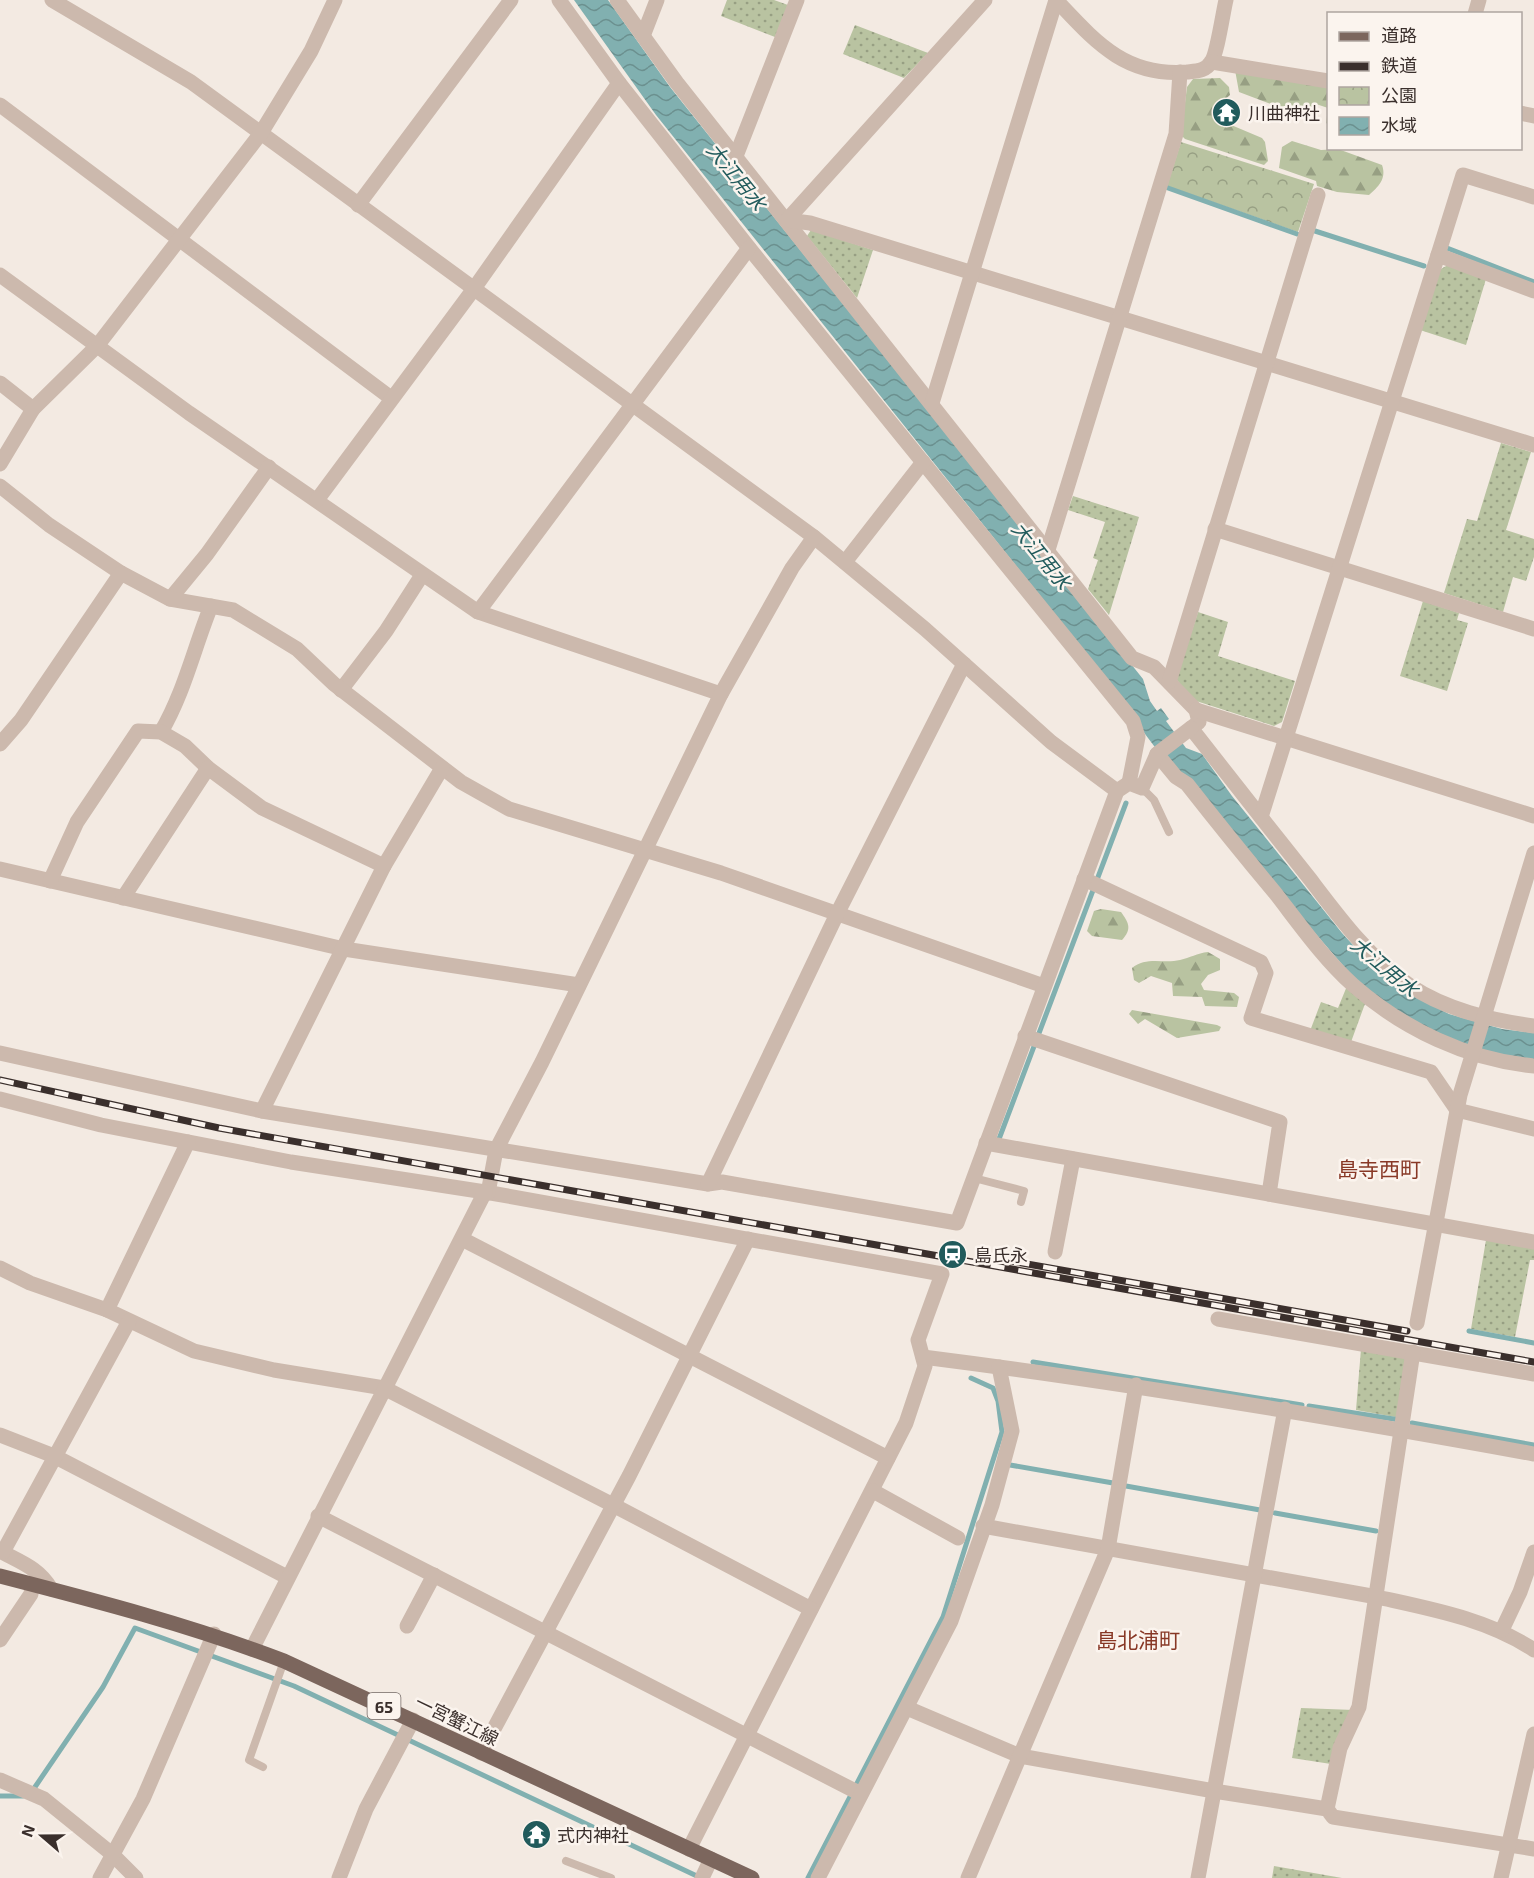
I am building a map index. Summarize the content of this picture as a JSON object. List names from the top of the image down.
{
  "streets": {
    "main road": ["65", "一宮蟹江線"]
  },
  "districts": ["島寺西町", "島北浦町"],
  "water": ["大江用水"],
  "places": {
    "temple": ["川曲神社", "式内神社"],
    "station": ["島氏永"]
  },
  "legend": [
    "道路",
    "鉄道",
    "公園",
    "水域"
  ],
  "north": "left"
}
